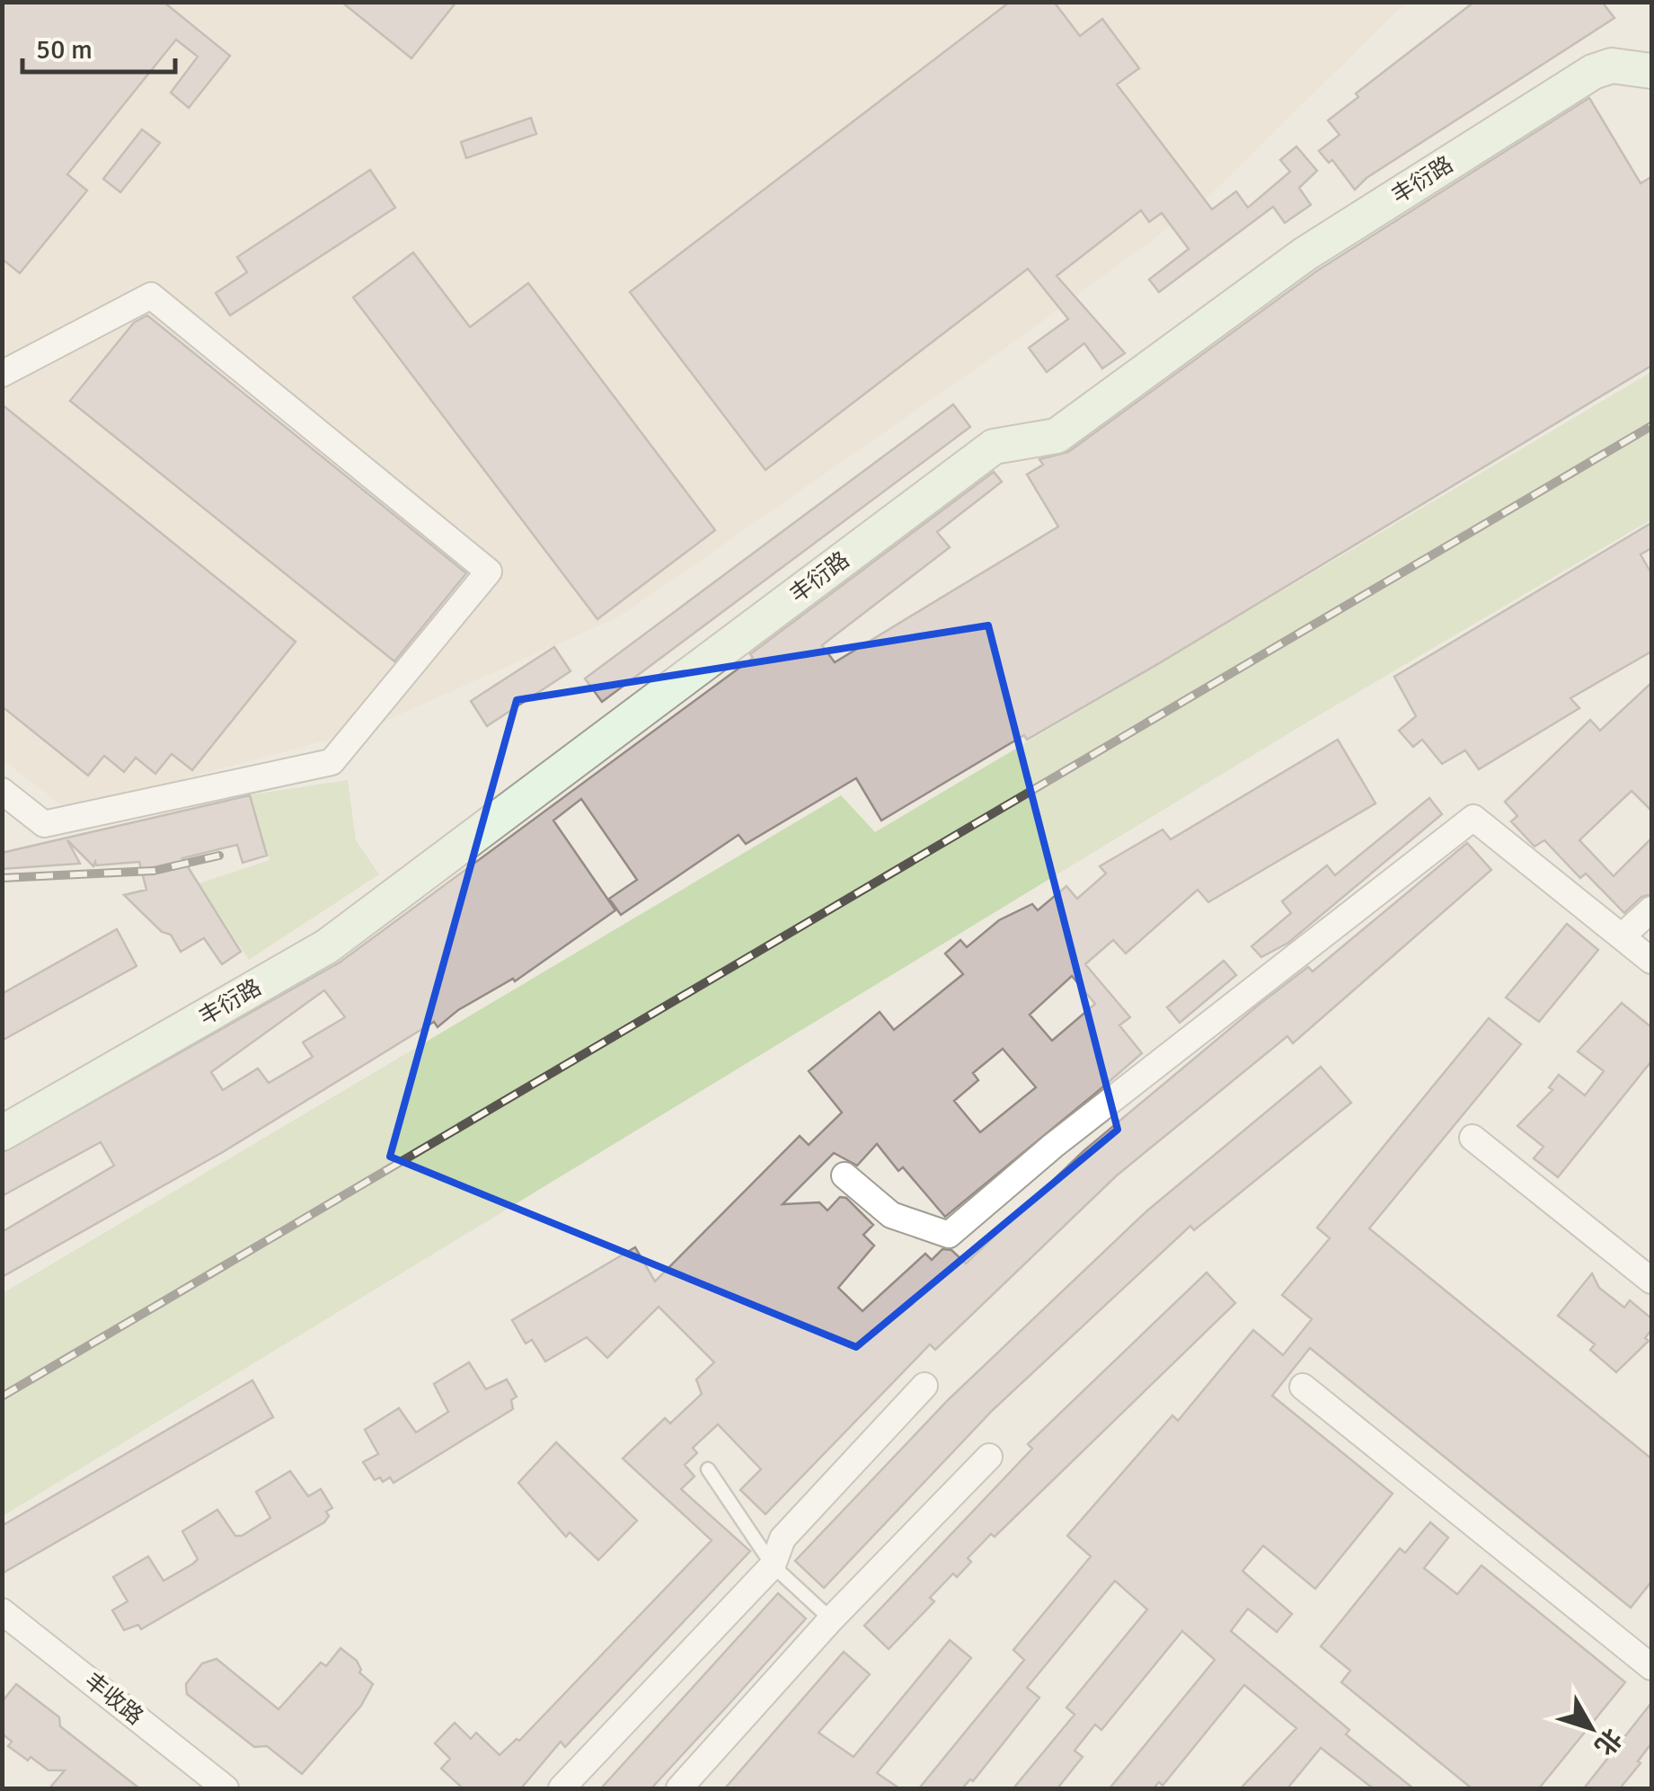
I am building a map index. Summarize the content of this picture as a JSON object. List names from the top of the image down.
{
  "streets": {
    "street": ["丰衍路", "丰收路"]
  },
  "scale_bar": "50 m",
  "north": "bottom right"
}
